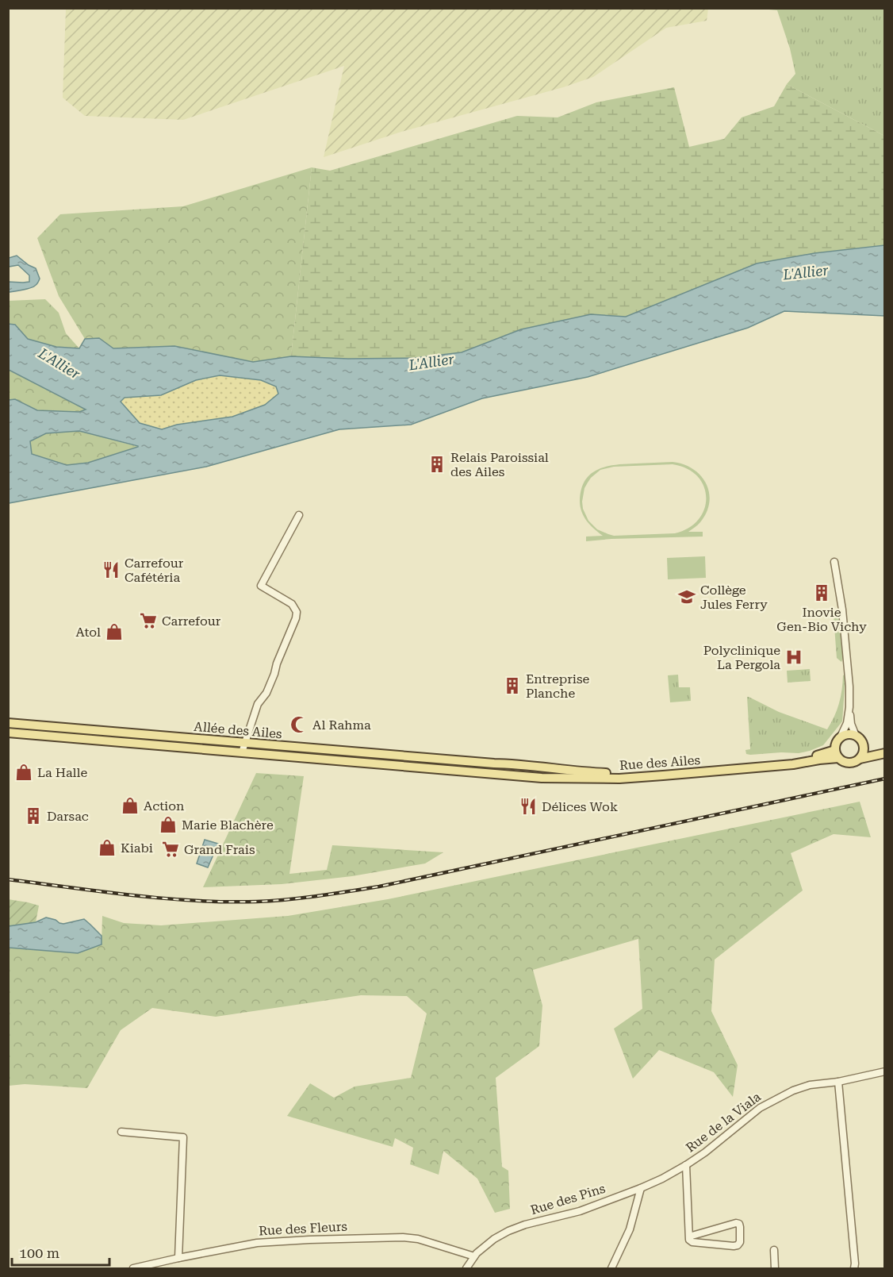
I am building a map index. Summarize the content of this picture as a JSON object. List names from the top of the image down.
{
  "streets": {
    "main road": ["Allée des Ailes", "Rue des Ailes"],
    "street": ["Rue de la Viala", "Rue des Pins", "Rue des Fleurs"]
  },
  "crossings": [
    ["Allée des Ailes", "Rue des Ailes"],
    ["Rue de la Viala", "Rue des Pins"],
    ["Rue des Pins", "Rue des Fleurs"]
  ],
  "water": ["L'Allier"],
  "places": {
    "building": [
      "Relais Paroissial des Ailes",
      "Inovie Gen-Bio Vichy",
      "Entreprise Planche",
      "Darsac"
    ],
    "restaurant": ["Carrefour Cafétéria", "Délices Wok"],
    "school or university": ["Collège Jules Ferry"],
    "supermarket": ["Carrefour", "Grand Frais"],
    "shop": [
      "Atol",
      "La Halle",
      "Action",
      "Marie Blachère",
      "Kiabi"
    ],
    "hospital": ["Polyclinique La Pergola"],
    "mosque": ["Al Rahma"]
  },
  "scale_bar": "100 m"
}
